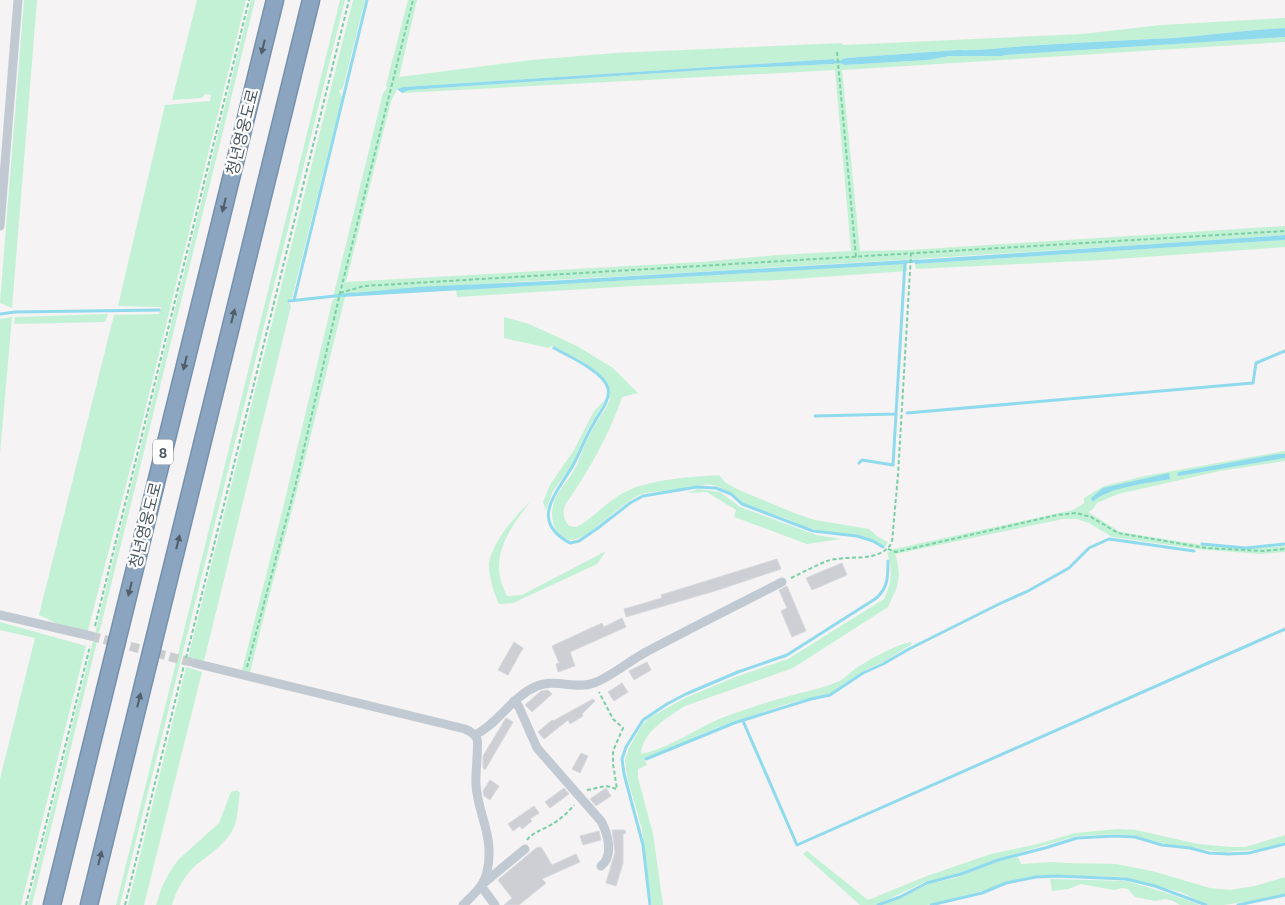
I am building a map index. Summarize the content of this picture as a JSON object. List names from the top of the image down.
{
  "streets": {
    "highway": ["청년영웅도로", "8"]
  }
}
